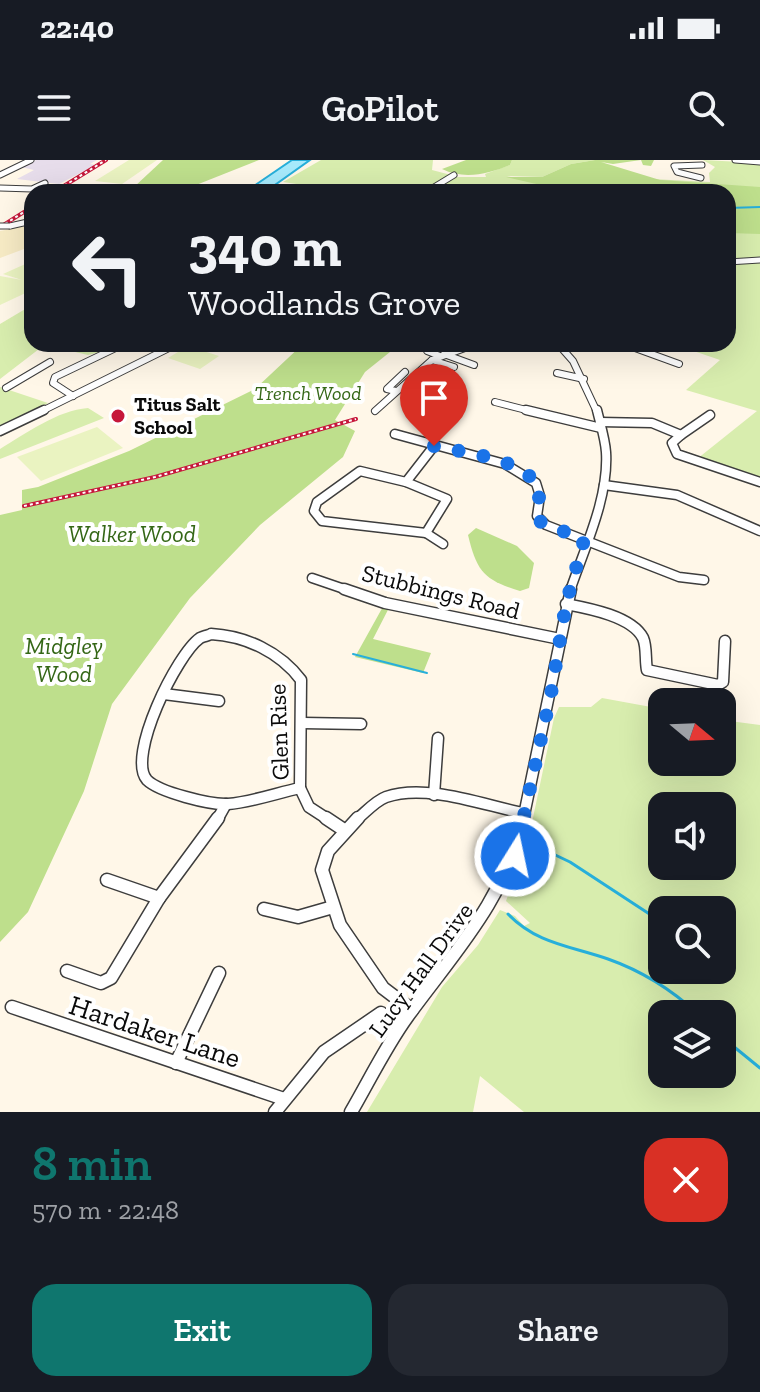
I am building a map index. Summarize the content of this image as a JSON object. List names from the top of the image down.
{
  "streets": {
    "street": [
      "Stubbings Road",
      "Glen Rise",
      "Lucy Hall Drive",
      "Hardaker Lane"
    ]
  },
  "crossings": [
    ["Stubbings Road", "Lucy Hall Drive"]
  ],
  "parks": ["Trench Wood", "Walker Wood", "Midgley Wood"],
  "places": ["Titus Salt School"],
  "north": "right",
  "page": {
    "status": "22:40",
    "header": "GoPilot",
    "turn": ["340 m", "Woodlands Grove"],
    "heading": ["8 min", "570 m · 22:48"],
    "buttons": ["Exit", "Share"]
  }
}
